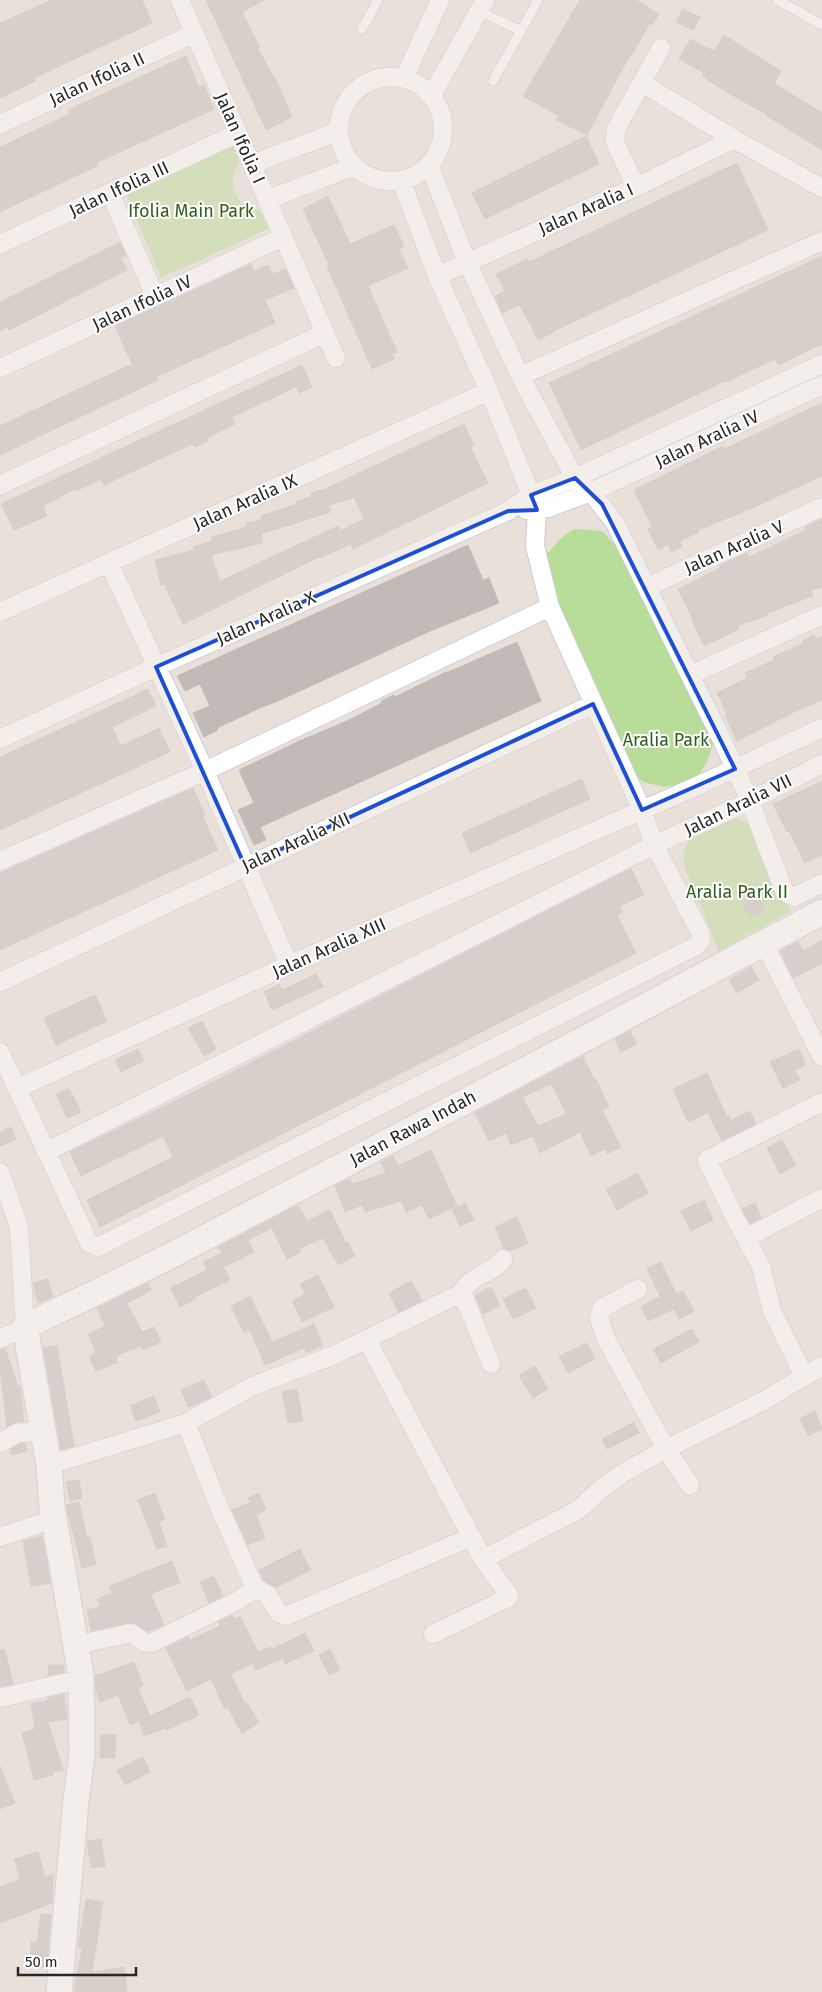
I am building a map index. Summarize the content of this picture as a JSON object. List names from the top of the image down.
{
  "streets": {
    "street": [
      "Jalan Ifolia II",
      "Jalan Ifolia I",
      "Jalan Ifolia III",
      "Jalan Aralia I",
      "Jalan Ifolia IV",
      "Jalan Aralia IV",
      "Jalan Aralia IX",
      "Jalan Aralia V",
      "Jalan Aralia X",
      "Jalan Aralia VII",
      "Jalan Aralia XII",
      "Jalan Aralia XIII",
      "Jalan Rawa Indah"
    ]
  },
  "crossings": [
    ["Jalan Ifolia II", "Jalan Ifolia I"],
    ["Jalan Ifolia I", "Jalan Ifolia III"],
    ["Jalan Ifolia I", "Jalan Ifolia IV"],
    ["Jalan Aralia IV", "Jalan Aralia X"],
    ["Jalan Aralia VII", "Jalan Aralia XIII"]
  ],
  "parks": ["Ifolia Main Park", "Aralia Park", "Aralia Park II"],
  "scale_bar": "50 m"
}
